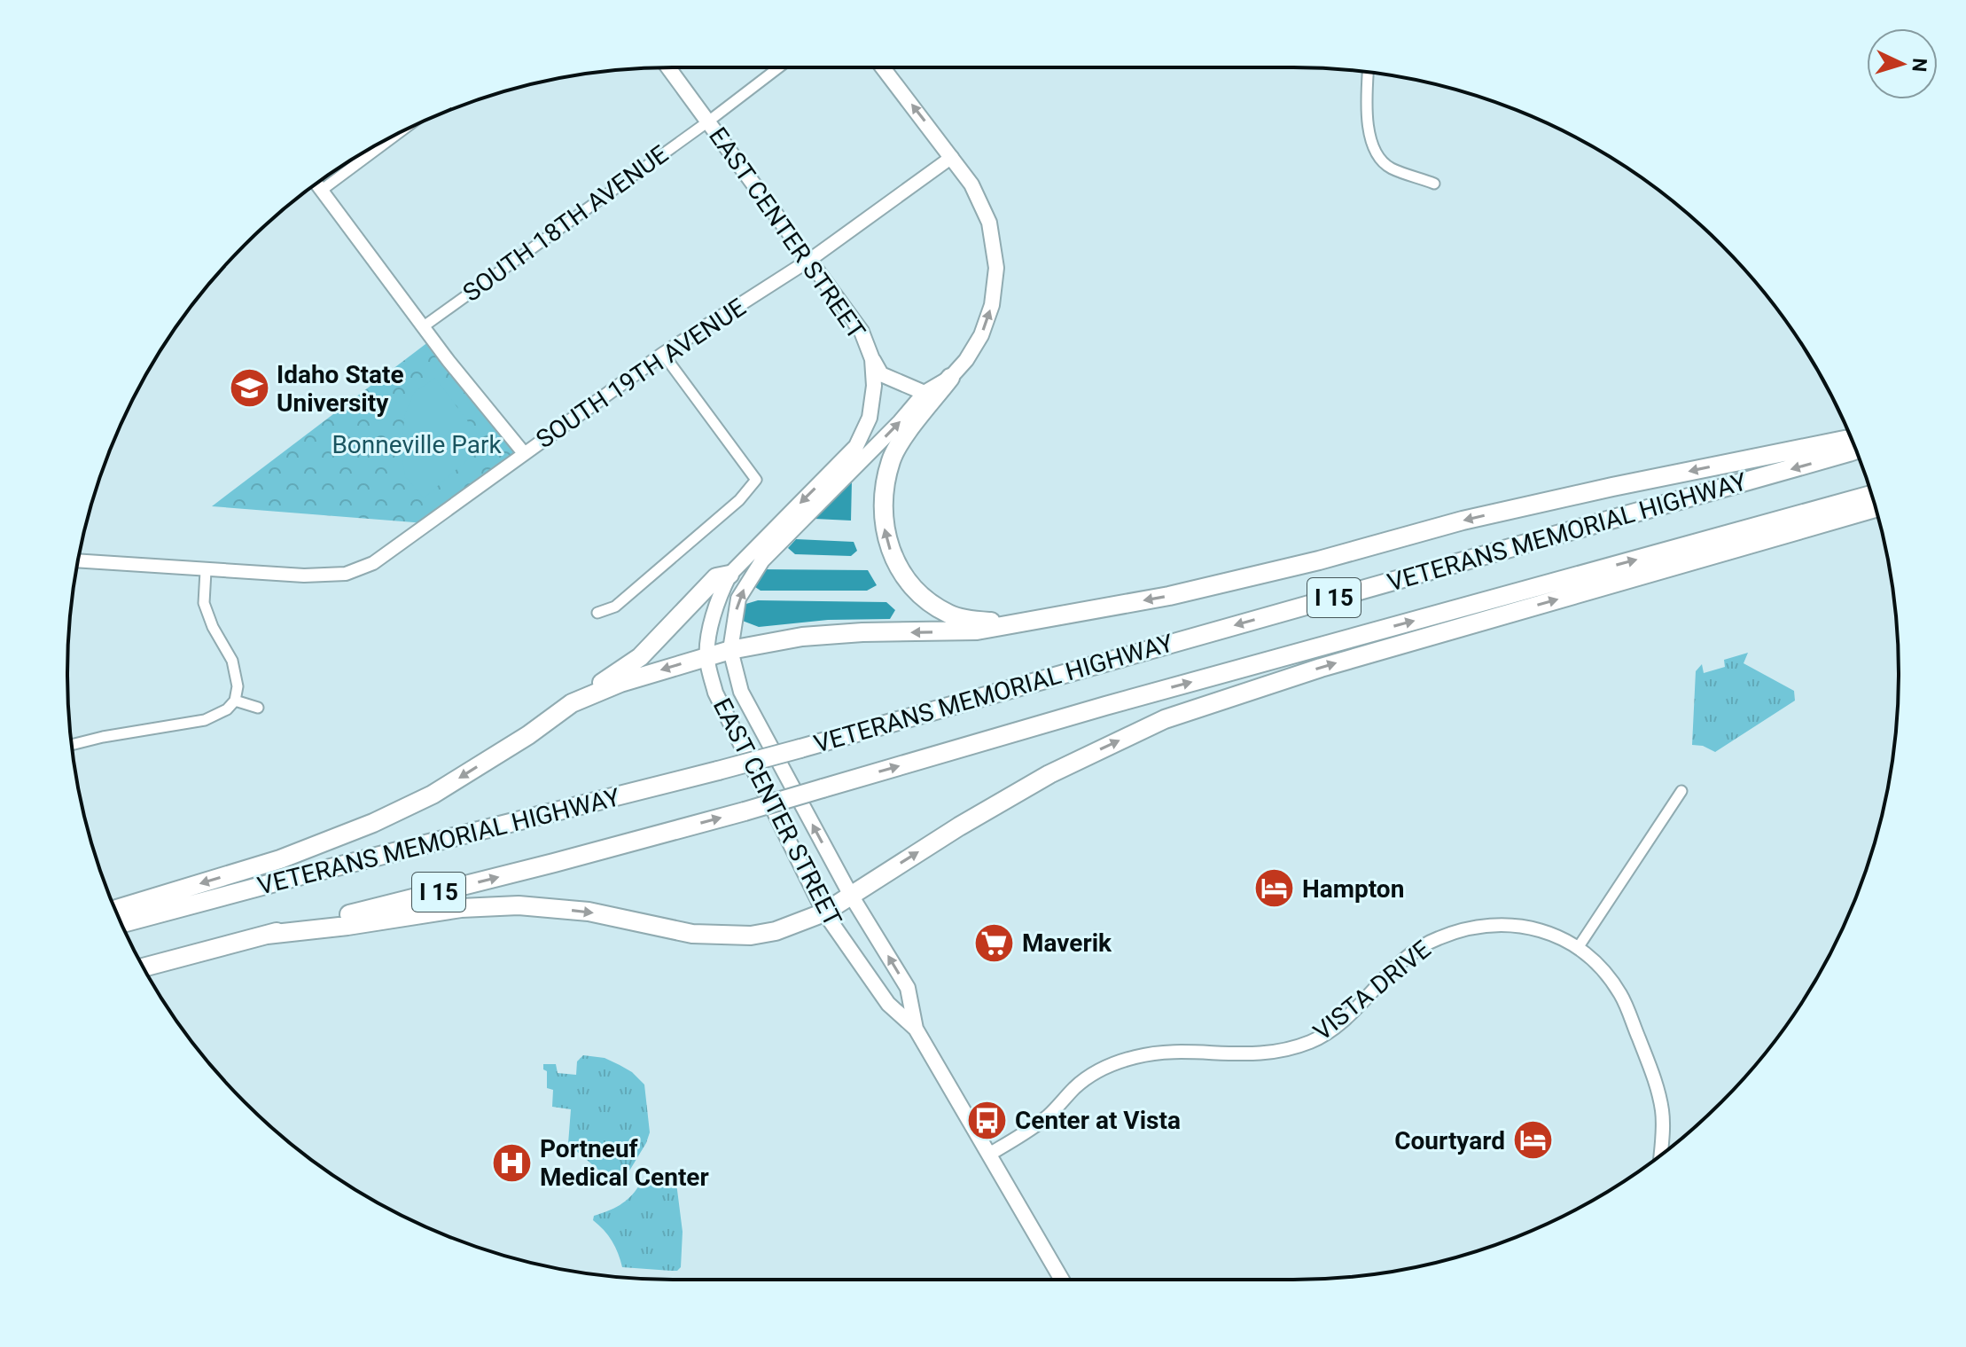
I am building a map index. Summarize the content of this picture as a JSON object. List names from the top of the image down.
{
  "streets": {
    "highway": ["VETERANS MEMORIAL HIGHWAY", "I 15"],
    "main road": ["EAST CENTER STREET"],
    "street": ["SOUTH 18TH AVENUE", "SOUTH 19TH AVENUE", "VISTA DRIVE"]
  },
  "crossings": [
    ["SOUTH 18TH AVENUE", "EAST CENTER STREET"],
    ["EAST CENTER STREET", "SOUTH 19TH AVENUE"],
    ["EAST CENTER STREET", "VISTA DRIVE"]
  ],
  "parks": ["Bonneville Park"],
  "places": {
    "school or university": ["Idaho State University"],
    "hotel": ["Hampton", "Courtyard"],
    "supermarket": ["Maverik"],
    "bus stop": ["Center at Vista"],
    "hospital": ["Portneuf Medical Center"]
  },
  "north": "right"
}
